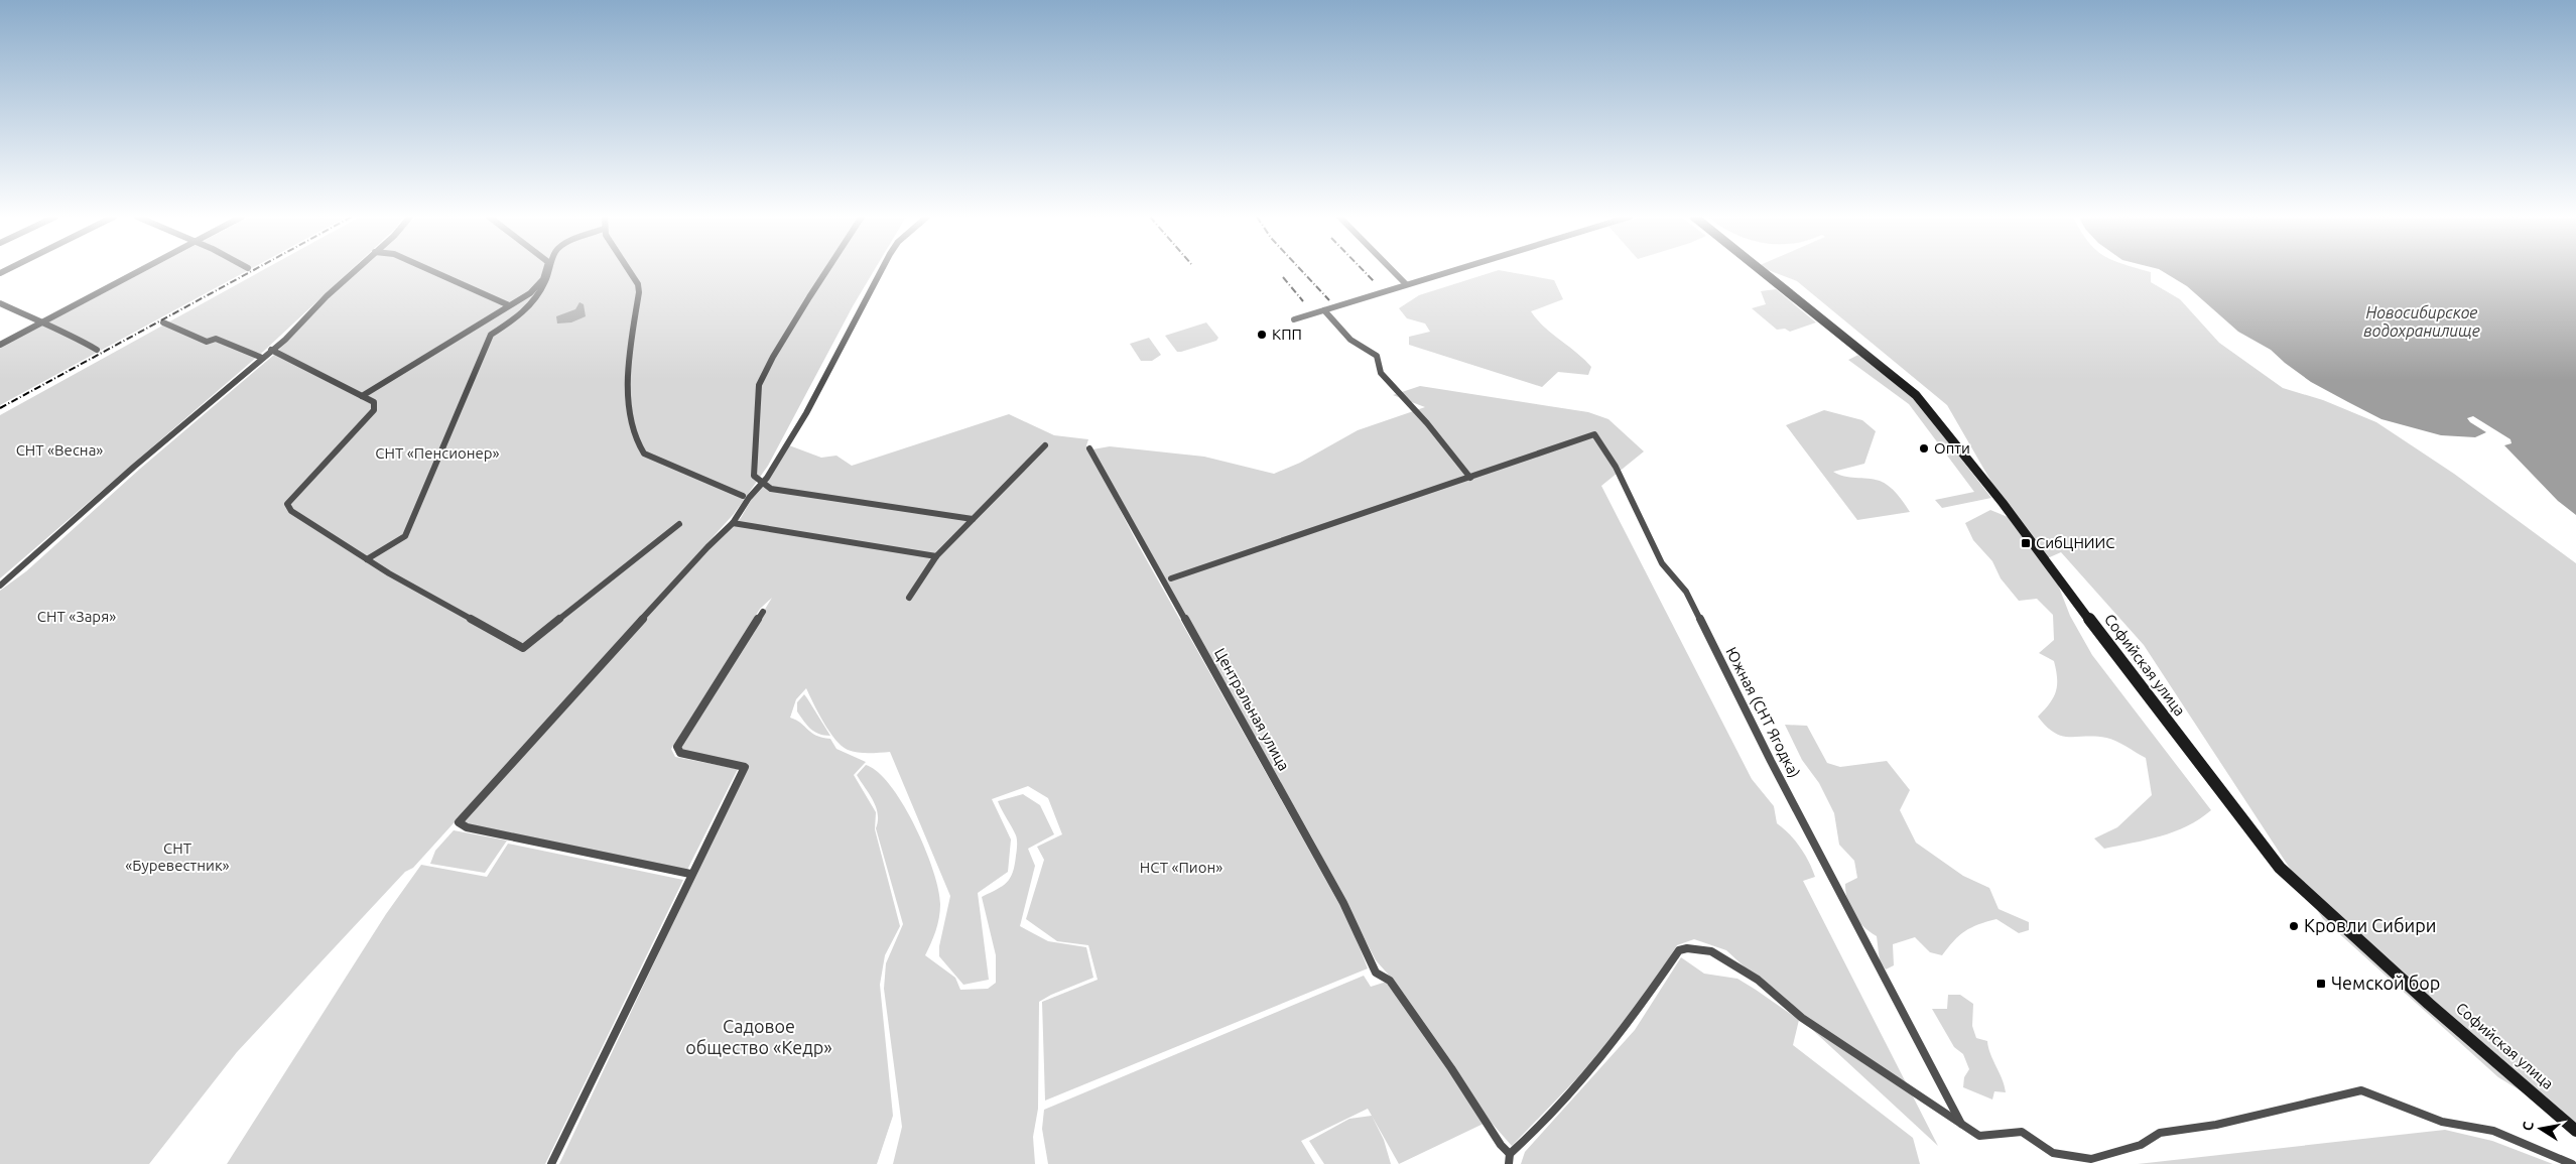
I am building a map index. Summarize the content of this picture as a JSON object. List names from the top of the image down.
{
  "streets": {
    "main road": ["Софийская улица"],
    "street": ["Центральная улица", "Южная (СНТ Ягодка)"]
  },
  "water": ["Новосибирское водохранилище"],
  "parks": [
    "СНТ «Весна»",
    "СНТ «Пенсионер»",
    "СНТ «Заря»",
    "СНТ «Буревестник»",
    "НСТ «Пион»",
    "Садовое общество «Кедр»"
  ],
  "places": {
    "other": ["КПП", "Опти", "Кровли Сибири"],
    "transit": ["СибЦНИИС", "Чемской бор"]
  },
  "north": "left"
}
